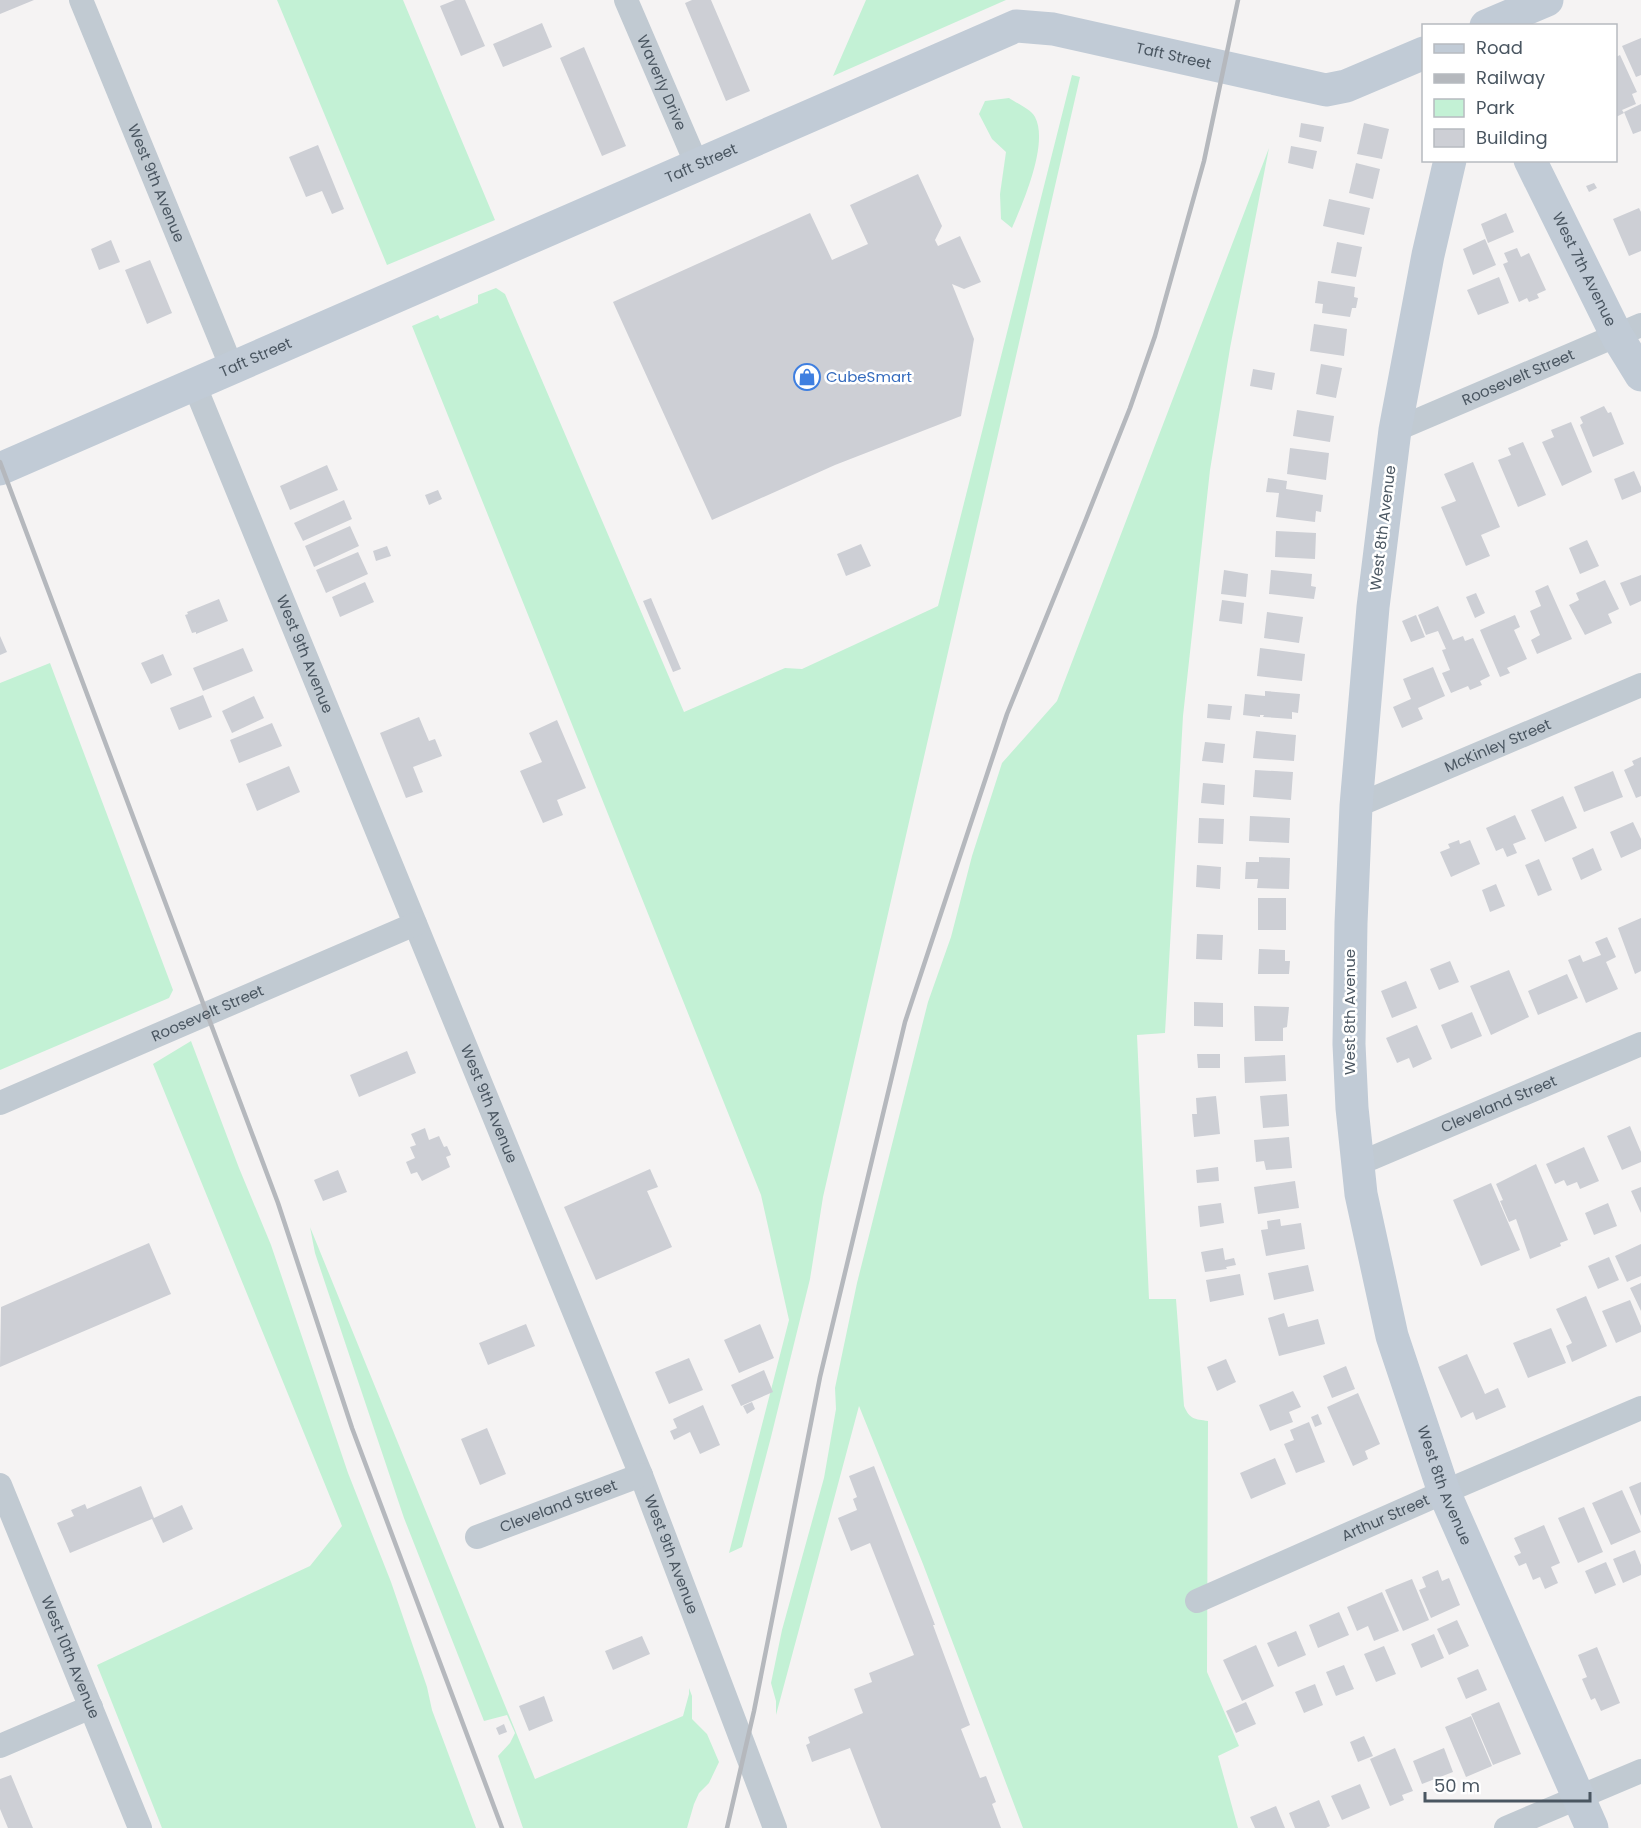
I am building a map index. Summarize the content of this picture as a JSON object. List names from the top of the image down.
{
  "streets": {
    "street": [
      "Taft Street",
      "Waverly Drive",
      "West 9th Avenue",
      "West 7th Avenue",
      "Roosevelt Street",
      "West 8th Avenue",
      "McKinley Street",
      "Cleveland Street",
      "Arthur Street",
      "West 10th Avenue"
    ]
  },
  "crossings": [
    ["Taft Street", "Waverly Drive"],
    ["Taft Street", "West 9th Avenue"],
    ["West 9th Avenue", "Roosevelt Street"],
    ["West 9th Avenue", "Cleveland Street"],
    ["West 7th Avenue", "Roosevelt Street"],
    ["Roosevelt Street", "West 8th Avenue"],
    ["West 8th Avenue", "McKinley Street"],
    ["West 8th Avenue", "Cleveland Street"],
    ["West 8th Avenue", "Arthur Street"]
  ],
  "places": {
    "shop": ["CubeSmart"]
  },
  "legend": [
    "Road",
    "Railway",
    "Park",
    "Building"
  ],
  "scale_bar": "50 m"
}
